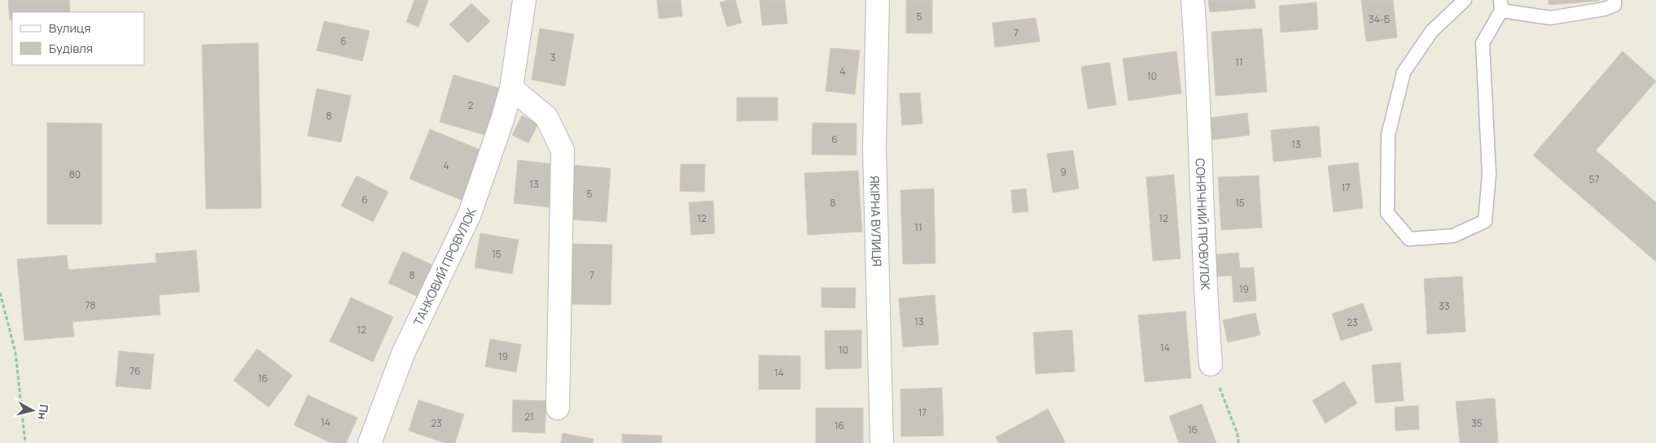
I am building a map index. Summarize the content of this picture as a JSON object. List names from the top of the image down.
{
  "streets": {
    "street": ["ЯКІРНА ВУЛИЦЯ", "СОНЯЧНИЙ ПРОВУЛОК", "ТАНКОВИЙ ПРОВУЛОК"]
  },
  "house_numbers": [
    "5",
    "34-Б",
    "7",
    "6",
    "3",
    "11",
    "4",
    "10",
    "2",
    "8",
    "6",
    "13",
    "4",
    "9",
    "80",
    "57",
    "13",
    "17",
    "5",
    "6",
    "8",
    "15",
    "12",
    "12",
    "11",
    "15",
    "8",
    "7",
    "19",
    "78",
    "33",
    "13",
    "23",
    "12",
    "14",
    "10",
    "19",
    "76",
    "14",
    "16",
    "17",
    "21",
    "14",
    "23",
    "35",
    "16",
    "16"
  ],
  "legend": ["Вулиця", "Будівля"],
  "north": "right"
}
